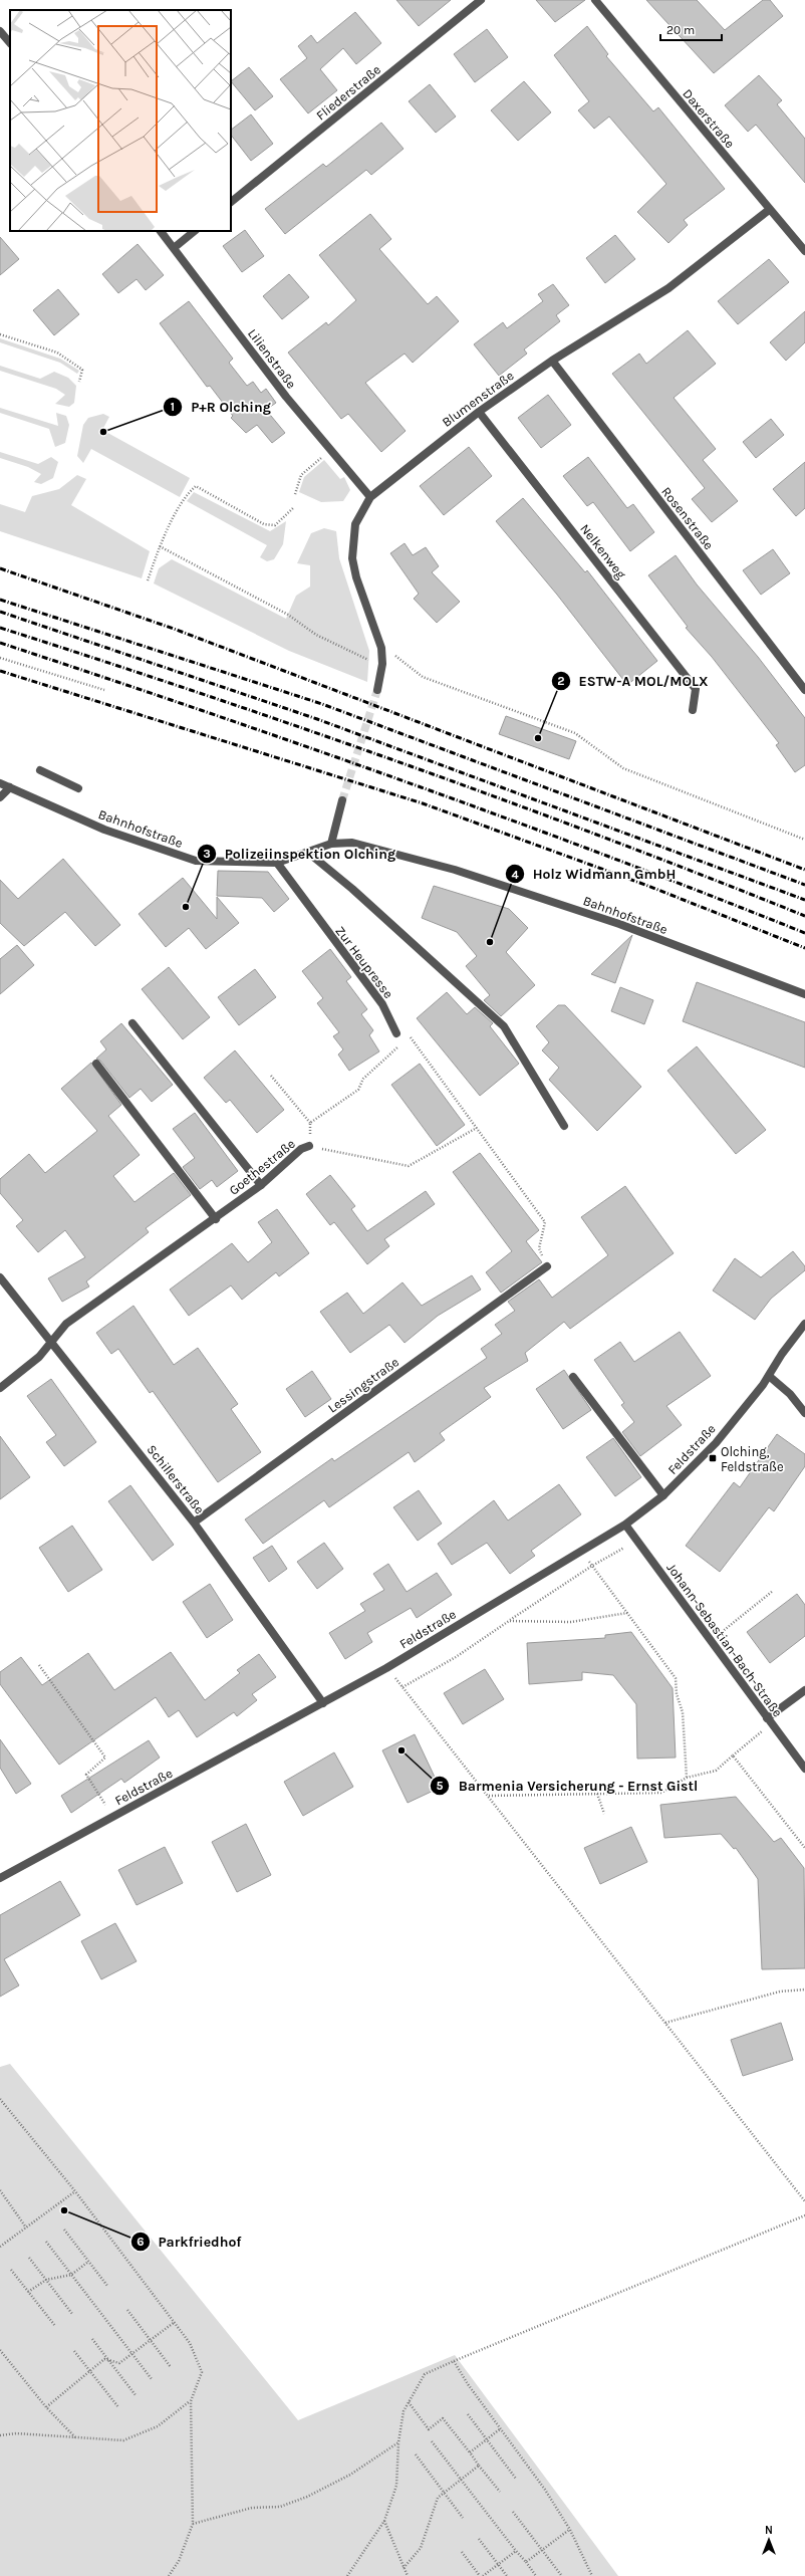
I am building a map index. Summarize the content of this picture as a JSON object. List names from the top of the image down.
{
  "streets": {
    "street": [
      "Fliederstraße",
      "Daxerstraße",
      "Lilienstraße",
      "Blumenstraße",
      "Rosenstraße",
      "Nelkenweg",
      "Bahnhofstraße",
      "Zur Heupresse",
      "Goethestraße",
      "Lessingstraße",
      "Feldstraße",
      "Schillerstraße",
      "Johann-Sebastian-Bach-Straße"
    ]
  },
  "crossings": [
    ["Daxerstraße", "Blumenstraße"],
    ["Lilienstraße", "Blumenstraße"],
    ["Blumenstraße", "Rosenstraße"],
    ["Blumenstraße", "Nelkenweg"],
    ["Bahnhofstraße", "Zur Heupresse"],
    ["Goethestraße", "Schillerstraße"],
    ["Lessingstraße", "Schillerstraße"],
    ["Feldstraße", "Schillerstraße"],
    ["Feldstraße", "Johann-Sebastian-Bach-Straße"]
  ],
  "places": {
    "other": [
      "P+R Olching",
      "ESTW-A MOL/MOLX",
      "Polizeiinspektion Olching",
      "Holz Widmann GmbH",
      "Barmenia Versicherung - Ernst Gistl",
      "Parkfriedhof"
    ],
    "transit": ["Olching, Feldstraße"]
  },
  "scale_bar": "20 m",
  "north": "top"
}
